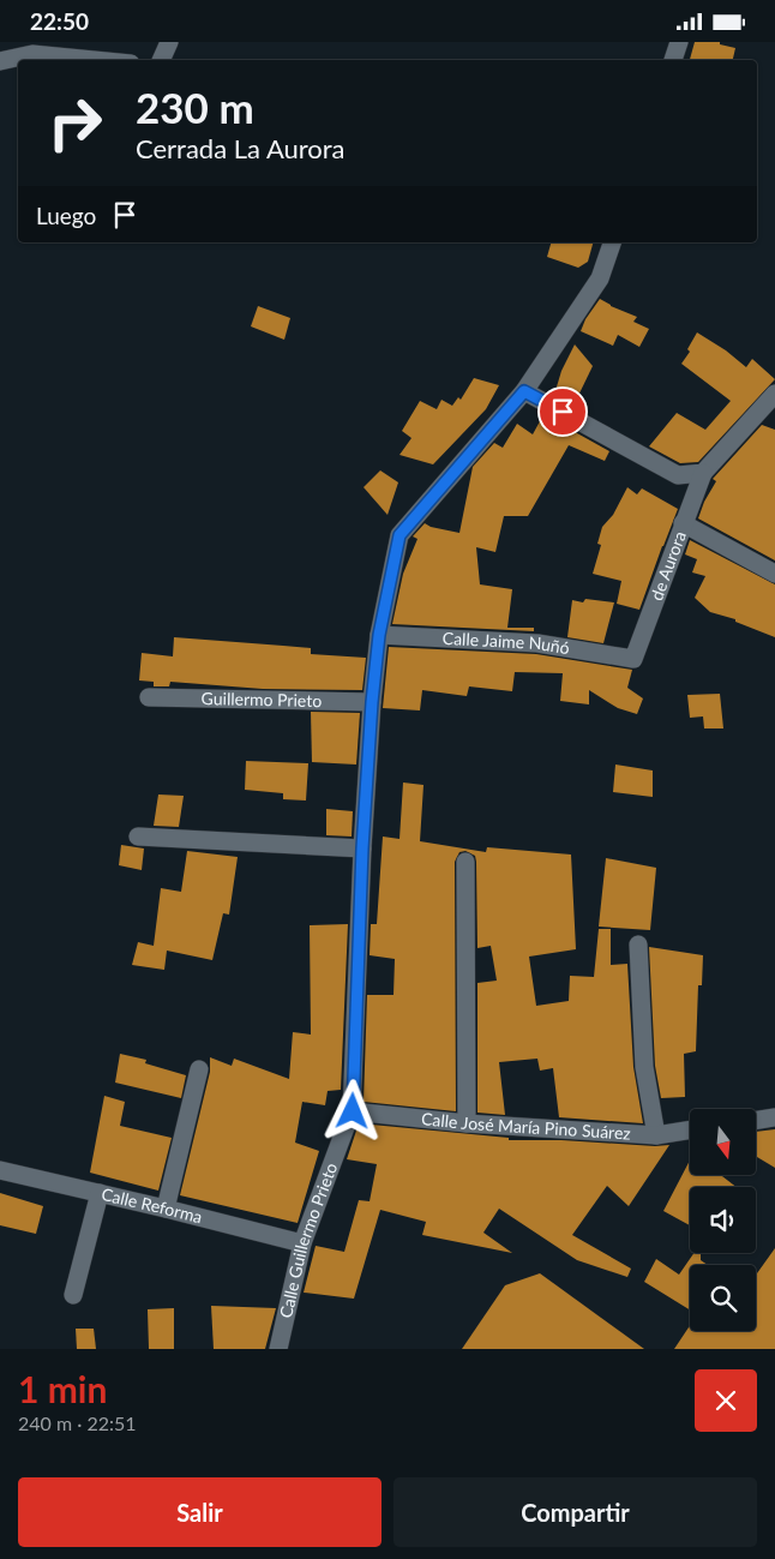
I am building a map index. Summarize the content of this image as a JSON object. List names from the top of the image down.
{
  "streets": {
    "street": [
      "de Aurora",
      "Calle Jaime Nuñó",
      "Guillermo Prieto",
      "Calle José María Pino Suárez",
      "Calle Reforma",
      "Calle Guillermo Prieto"
    ]
  },
  "crossings": [
    ["de Aurora", "Calle Jaime Nuñó"],
    ["Calle Jaime Nuñó", "Calle Guillermo Prieto"],
    ["Guillermo Prieto", "Calle Guillermo Prieto"],
    ["Calle José María Pino Suárez", "Calle Guillermo Prieto"],
    ["Calle Reforma", "Calle Guillermo Prieto"]
  ],
  "north": "bottom",
  "page": {
    "status": "22:50",
    "turn": ["230 m", "Cerrada La Aurora"],
    "then": "Luego",
    "heading": ["1 min", "240 m · 22:51"],
    "buttons": ["Salir", "Compartir"]
  }
}
